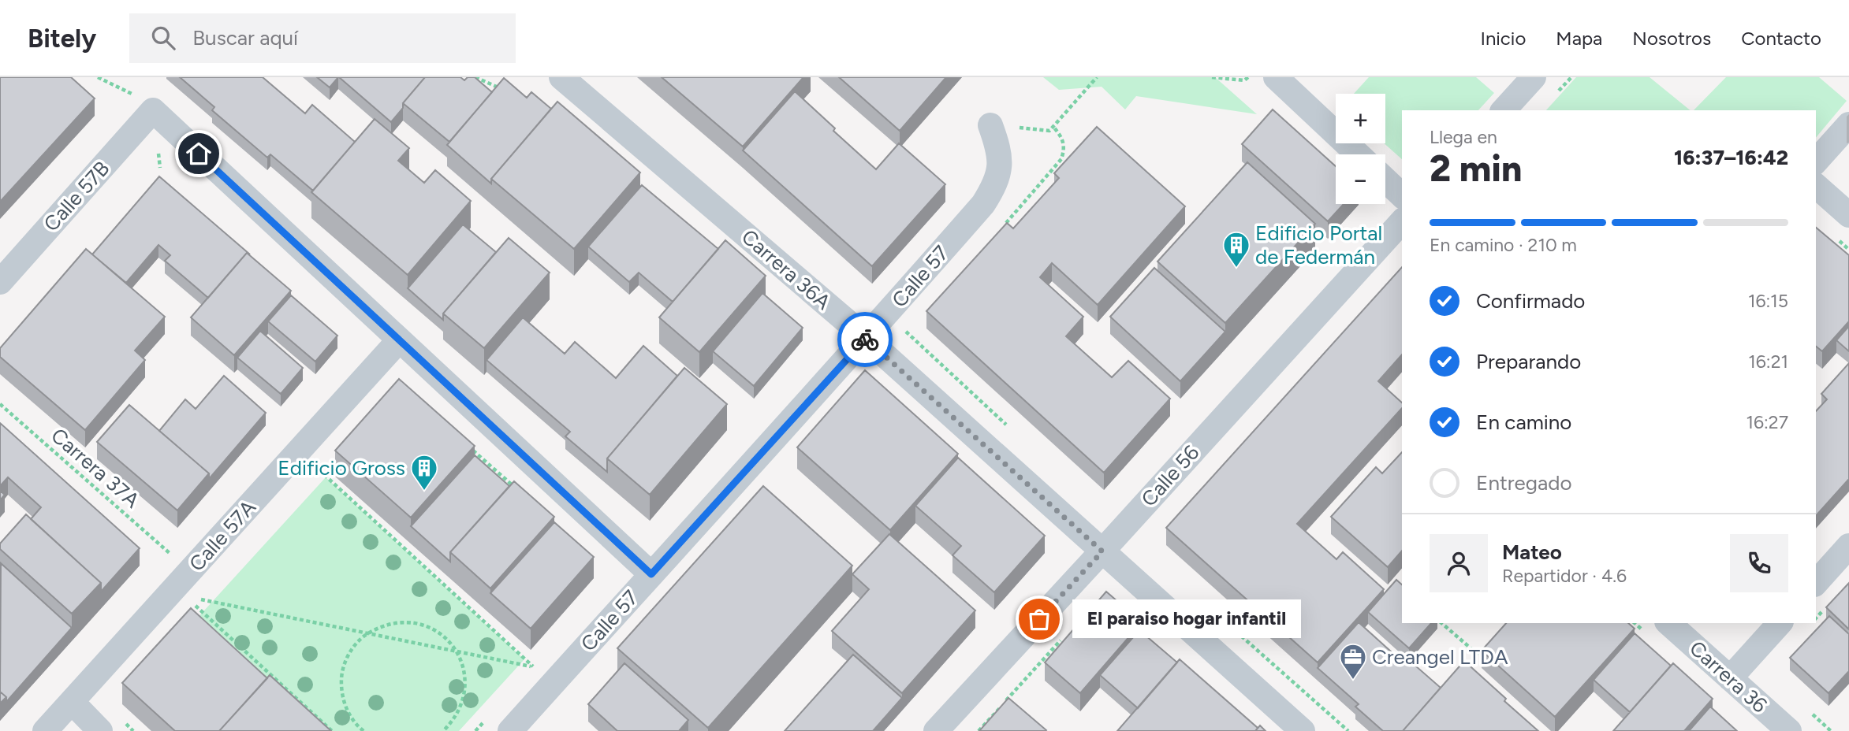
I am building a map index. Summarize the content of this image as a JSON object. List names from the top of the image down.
{
  "streets": {
    "street": [
      "Calle 57B",
      "Carrera 36A",
      "Calle 57",
      "Calle 56",
      "Calle 57A",
      "Carrera 36"
    ],
    "path": ["Carrera 37A"]
  },
  "crossings": [
    ["Calle 57B", "Calle 57A"],
    ["Carrera 36A", "Calle 57"],
    ["Carrera 36A", "Calle 56"]
  ],
  "places": {
    "building": ["Edificio Portal de Federmán", "Edificio Gross"],
    "other": ["El paraiso hogar infantil"],
    "office": ["Creangel LTDA"]
  },
  "page": {
    "header": "Bitely",
    "search": "Buscar aquí",
    "nav": [
      "Inicio",
      "Mapa",
      "Nosotros",
      "Contacto"
    ],
    "map_buttons": ["+", "−"],
    "heading": ["2 min", "Llega en", "16:37–16:42"],
    "panel": ["Mateo", "Repartidor · 4.6"],
    "bar": "En camino · 210 m",
    "list": [
      ["Confirmado", "16:15"],
      ["Preparando", "16:21"],
      ["En camino", "16:27"],
      "Entregado"
    ],
    "bubble": "El paraiso hogar infantil"
  }
}
